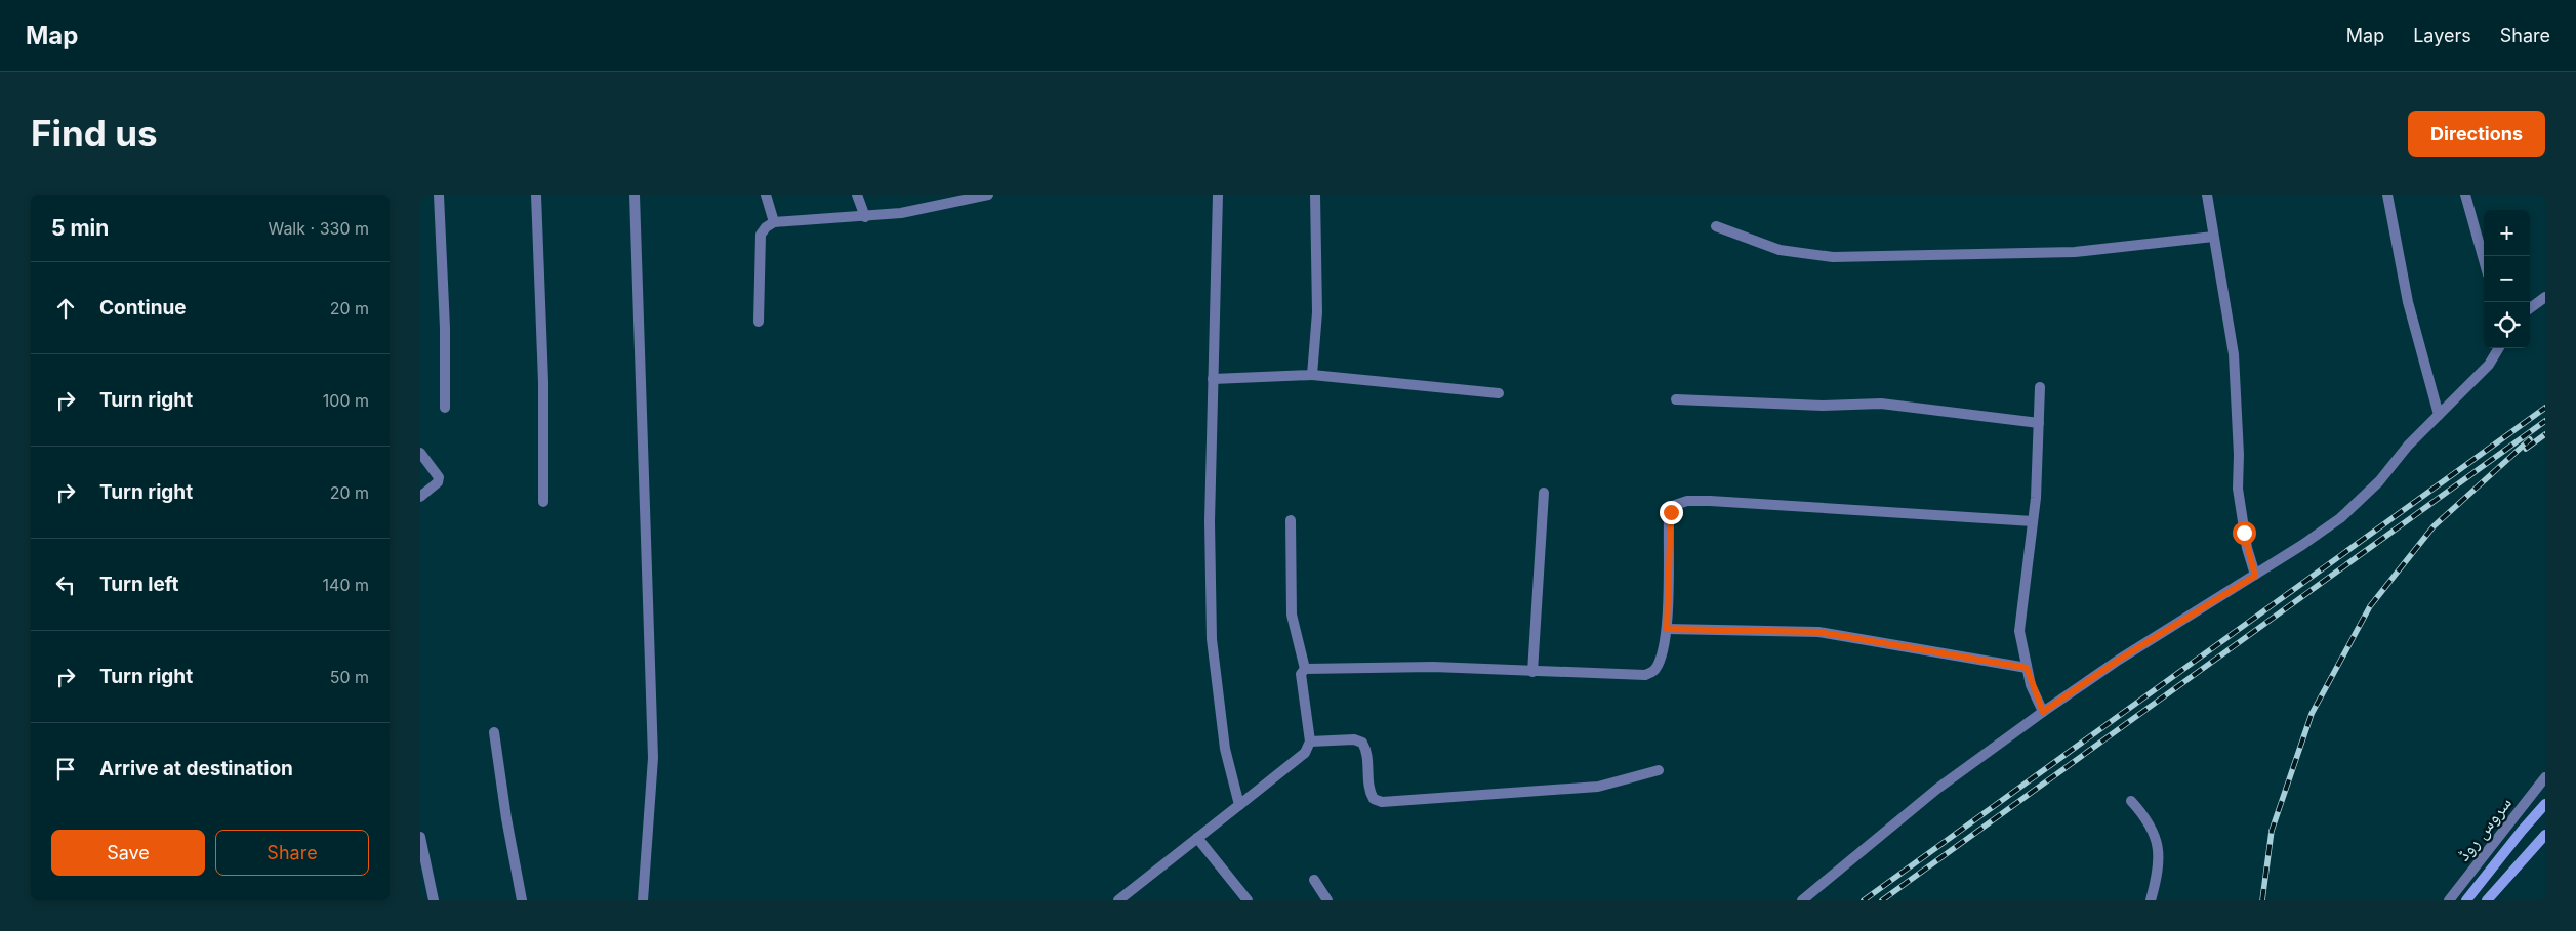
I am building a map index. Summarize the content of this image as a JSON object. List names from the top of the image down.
{
  "streets": {
    "street": ["سروس روڈ"]
  },
  "page": {
    "header": "Map",
    "nav": ["Map", "Layers", "Share"],
    "buttons": [
      "Directions",
      ["Save", "Share"]
    ],
    "title": "Find us",
    "heading": ["5 min", "Walk · 330 m"],
    "map_buttons": ["+", "−"],
    "list": [
      ["Continue", "20 m"],
      ["Turn right", "100 m"],
      ["Turn right", "20 m"],
      ["Turn left", "140 m"],
      ["Turn right", "50 m"],
      "Arrive at destination"
    ]
  }
}
